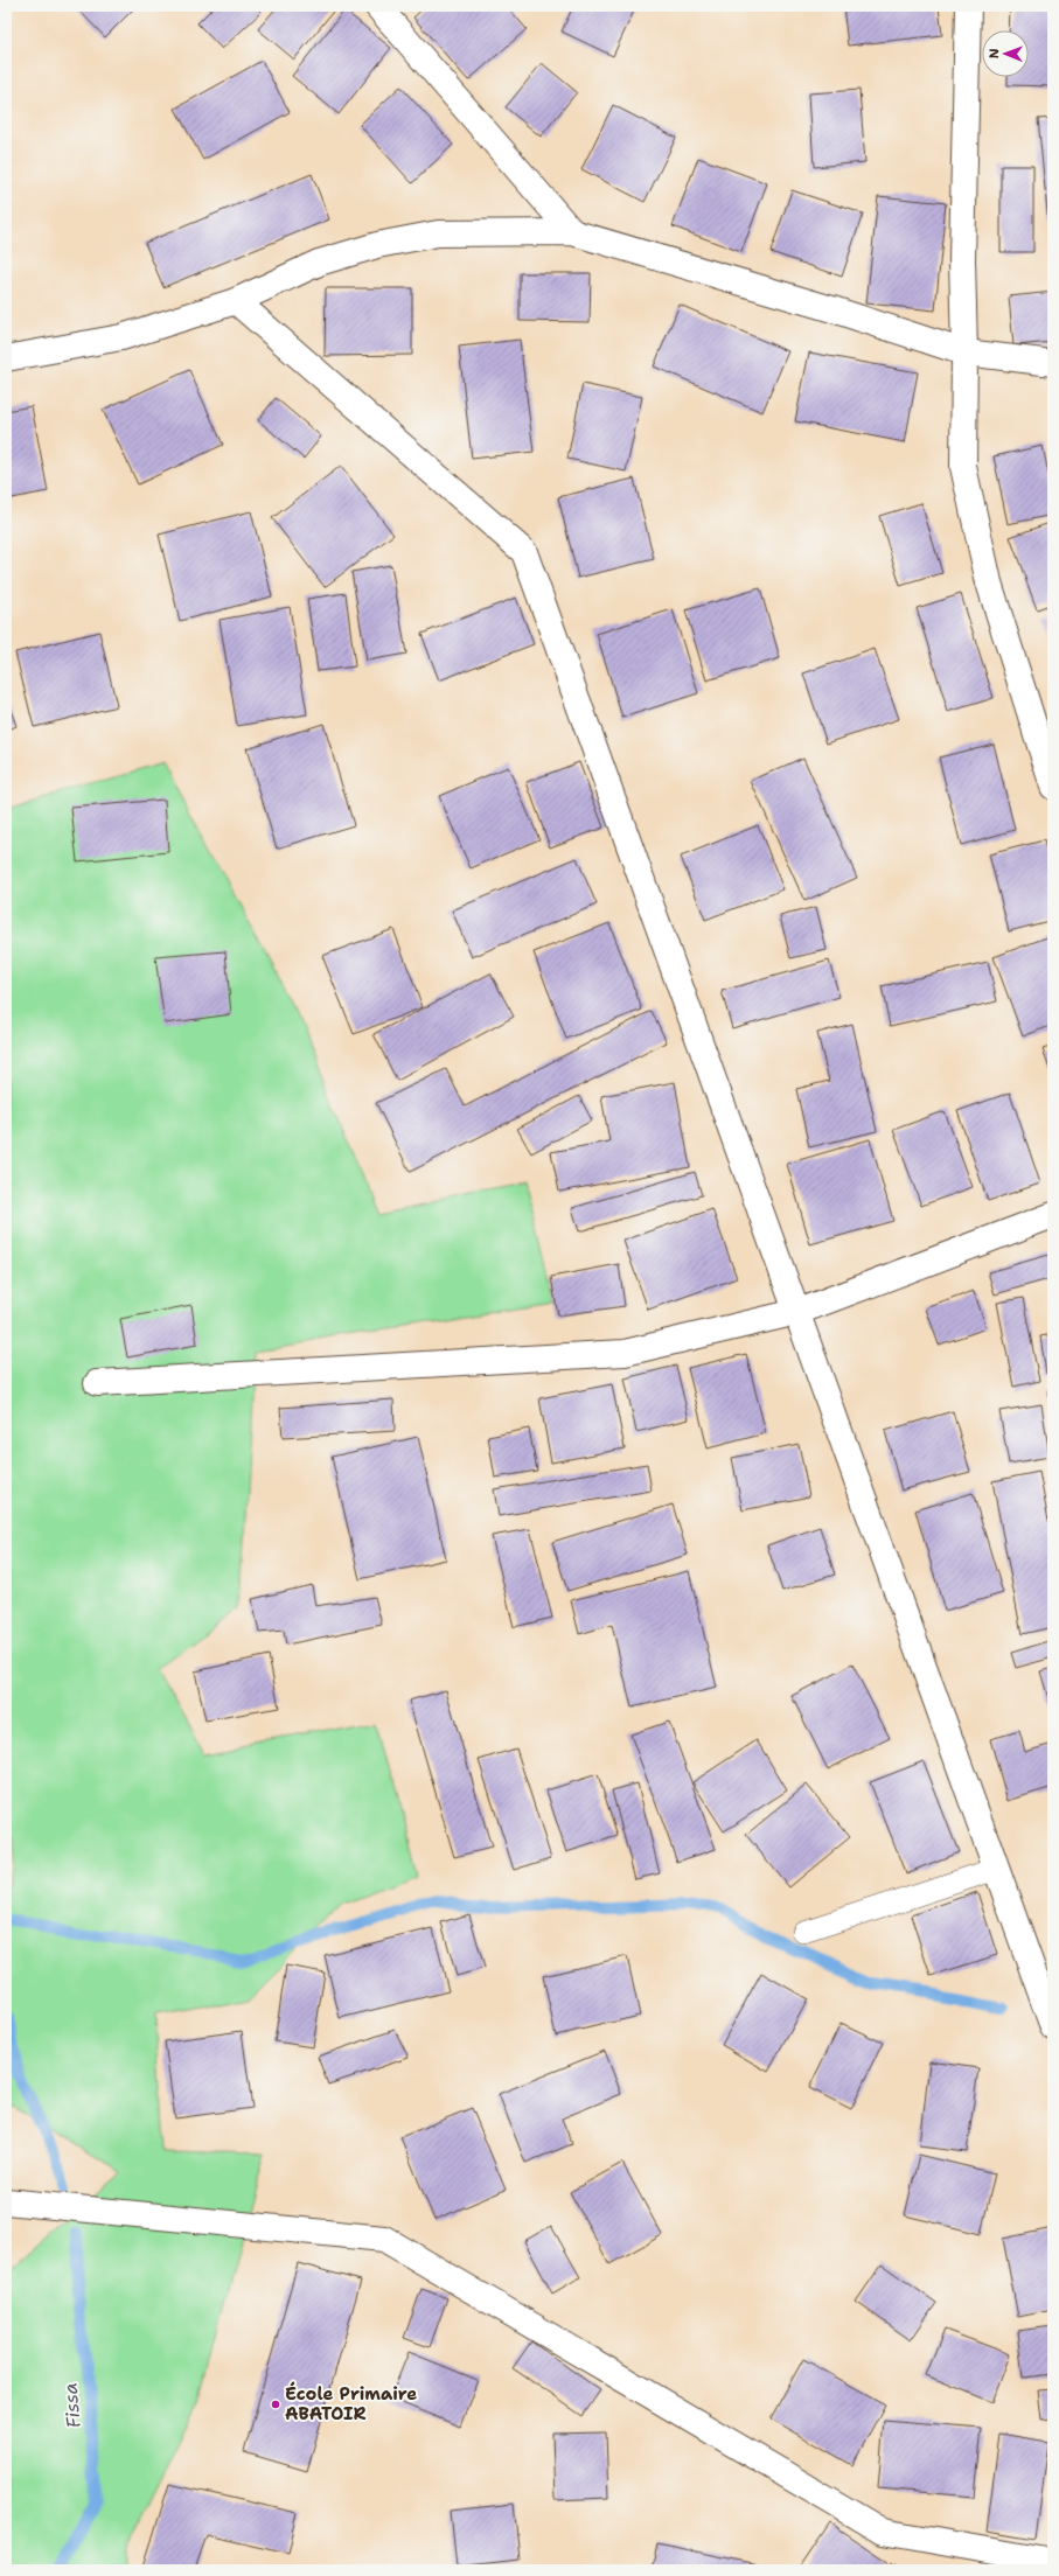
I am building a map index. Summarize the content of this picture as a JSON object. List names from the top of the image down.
{
  "water": ["Fissa"],
  "places": ["École Primaire ABATOIR"],
  "north": "left"
}
